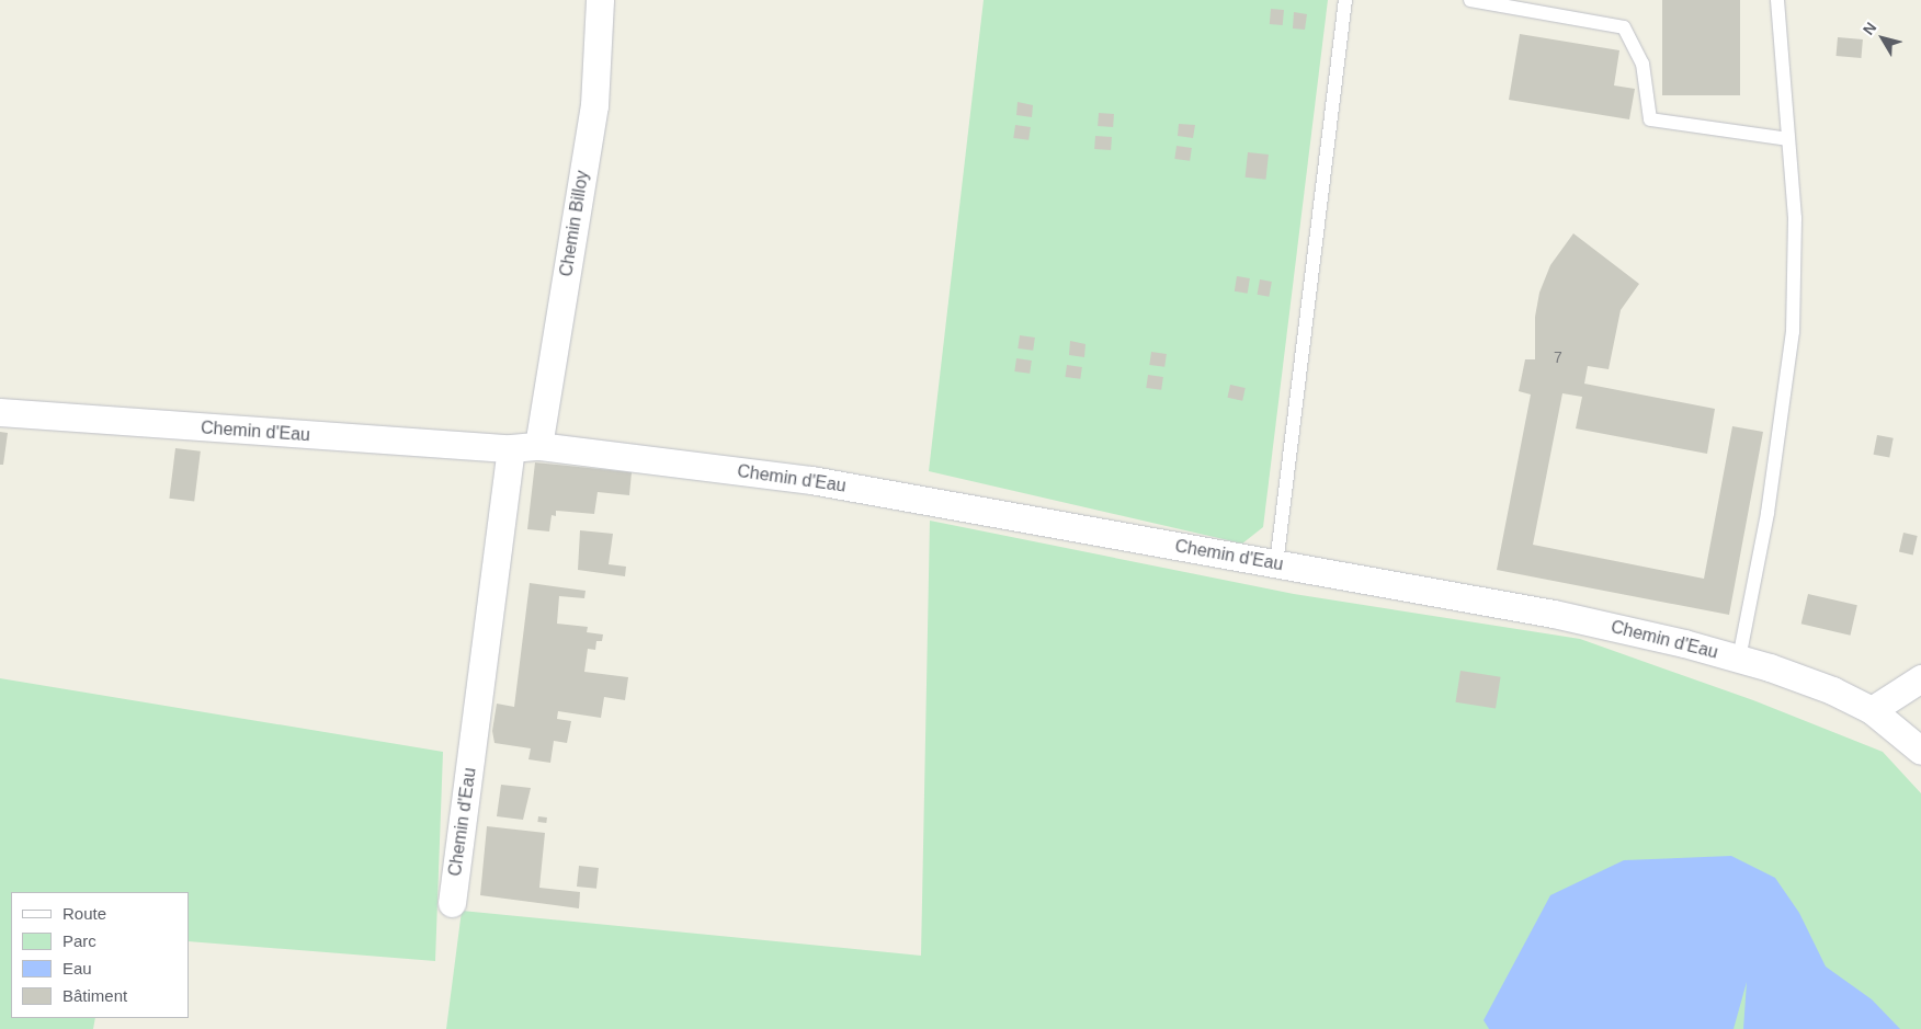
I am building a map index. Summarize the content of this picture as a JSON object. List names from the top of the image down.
{
  "streets": {
    "street": ["Chemin Billoy", "Chemin d'Eau"]
  },
  "crossings": [
    ["Chemin Billoy", "Chemin d'Eau"]
  ],
  "house_numbers": ["7"],
  "legend": [
    "Route",
    "Parc",
    "Eau",
    "Bâtiment"
  ],
  "north": "top left"
}
